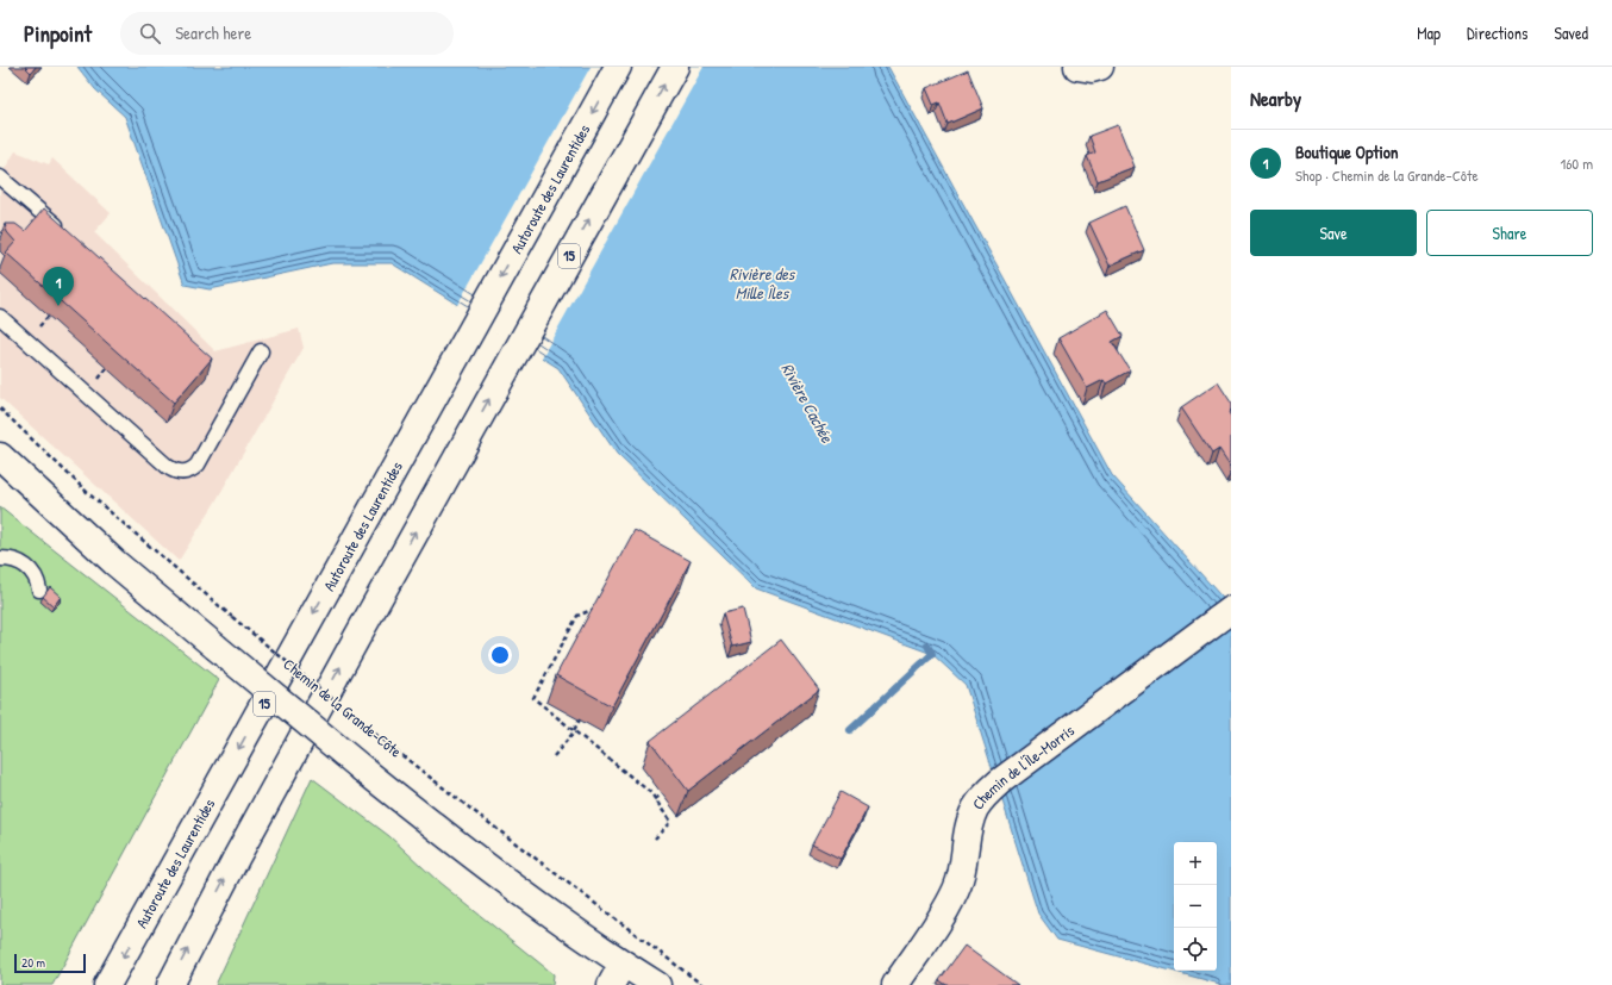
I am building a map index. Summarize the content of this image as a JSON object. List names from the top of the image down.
{
  "streets": {
    "main road": ["Autoroute des Laurentides", "15", "Chemin de l'Île-Morris"],
    "path": ["Chemin de la Grande-Côte"]
  },
  "water": ["Rivière des Mille Îles", "Rivière Cachée"],
  "scale_bar": "20 m",
  "page": {
    "header": "Pinpoint",
    "search": "Search here",
    "nav": ["Map", "Directions", "Saved"],
    "heading": "Nearby",
    "list": [
      {
        "mark": "1",
        "name": "Boutique Option",
        "note": "Shop · Chemin de la Grande-Côte",
        "value": "160 m"
      }
    ],
    "buttons": ["Save", "Share"],
    "pins": "1",
    "map_buttons": ["+", "−"],
    "scale": "20 m"
  }
}
